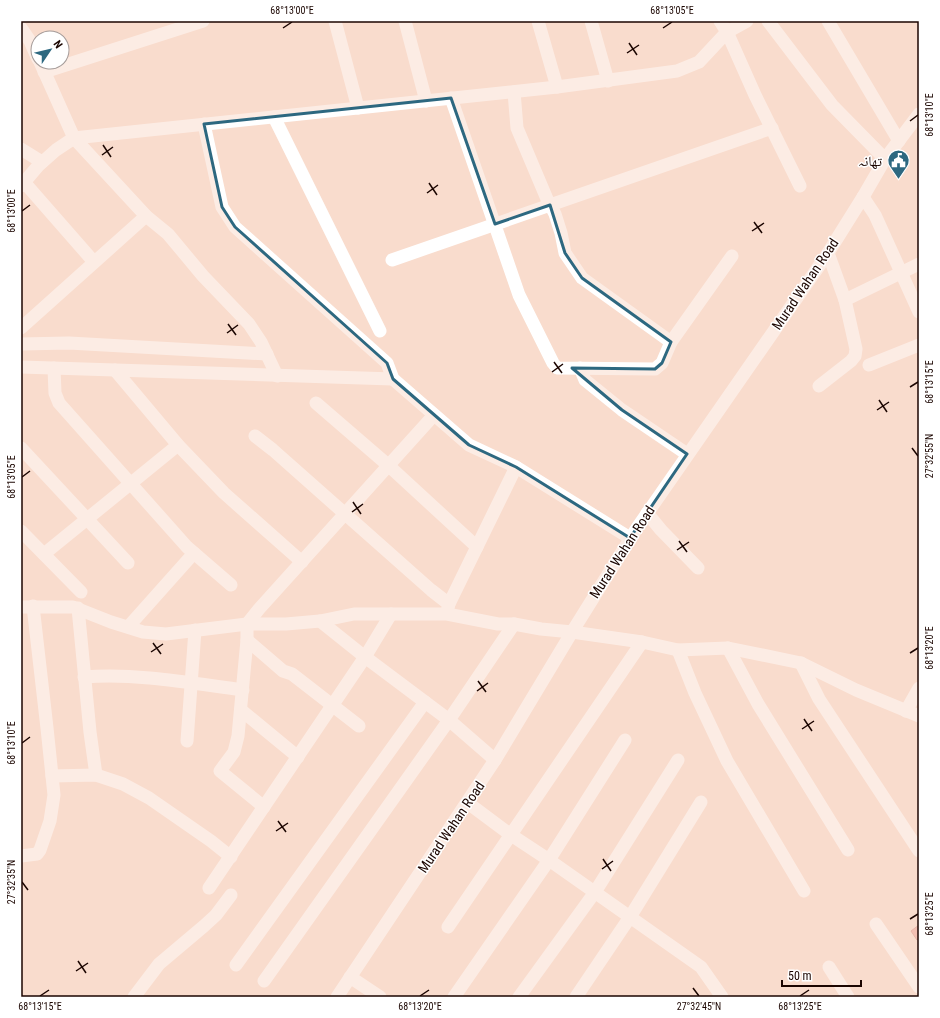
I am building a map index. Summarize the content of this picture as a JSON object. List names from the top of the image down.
{
  "streets": {
    "street": ["Murad Wahan Road"]
  },
  "places": {
    "public building": ["تھانہ"]
  },
  "scale_bar": "50 m",
  "north": "top right",
  "coordinates": [
    "68°13'00\"E",
    "68°13'05\"E",
    "68°13'10\"E",
    "68°13'15\"E",
    "27°32'55\"N",
    "68°13'20\"E",
    "27°32'35\"N",
    "68°13'25\"E",
    "27°32'45\"N"
  ]
}
